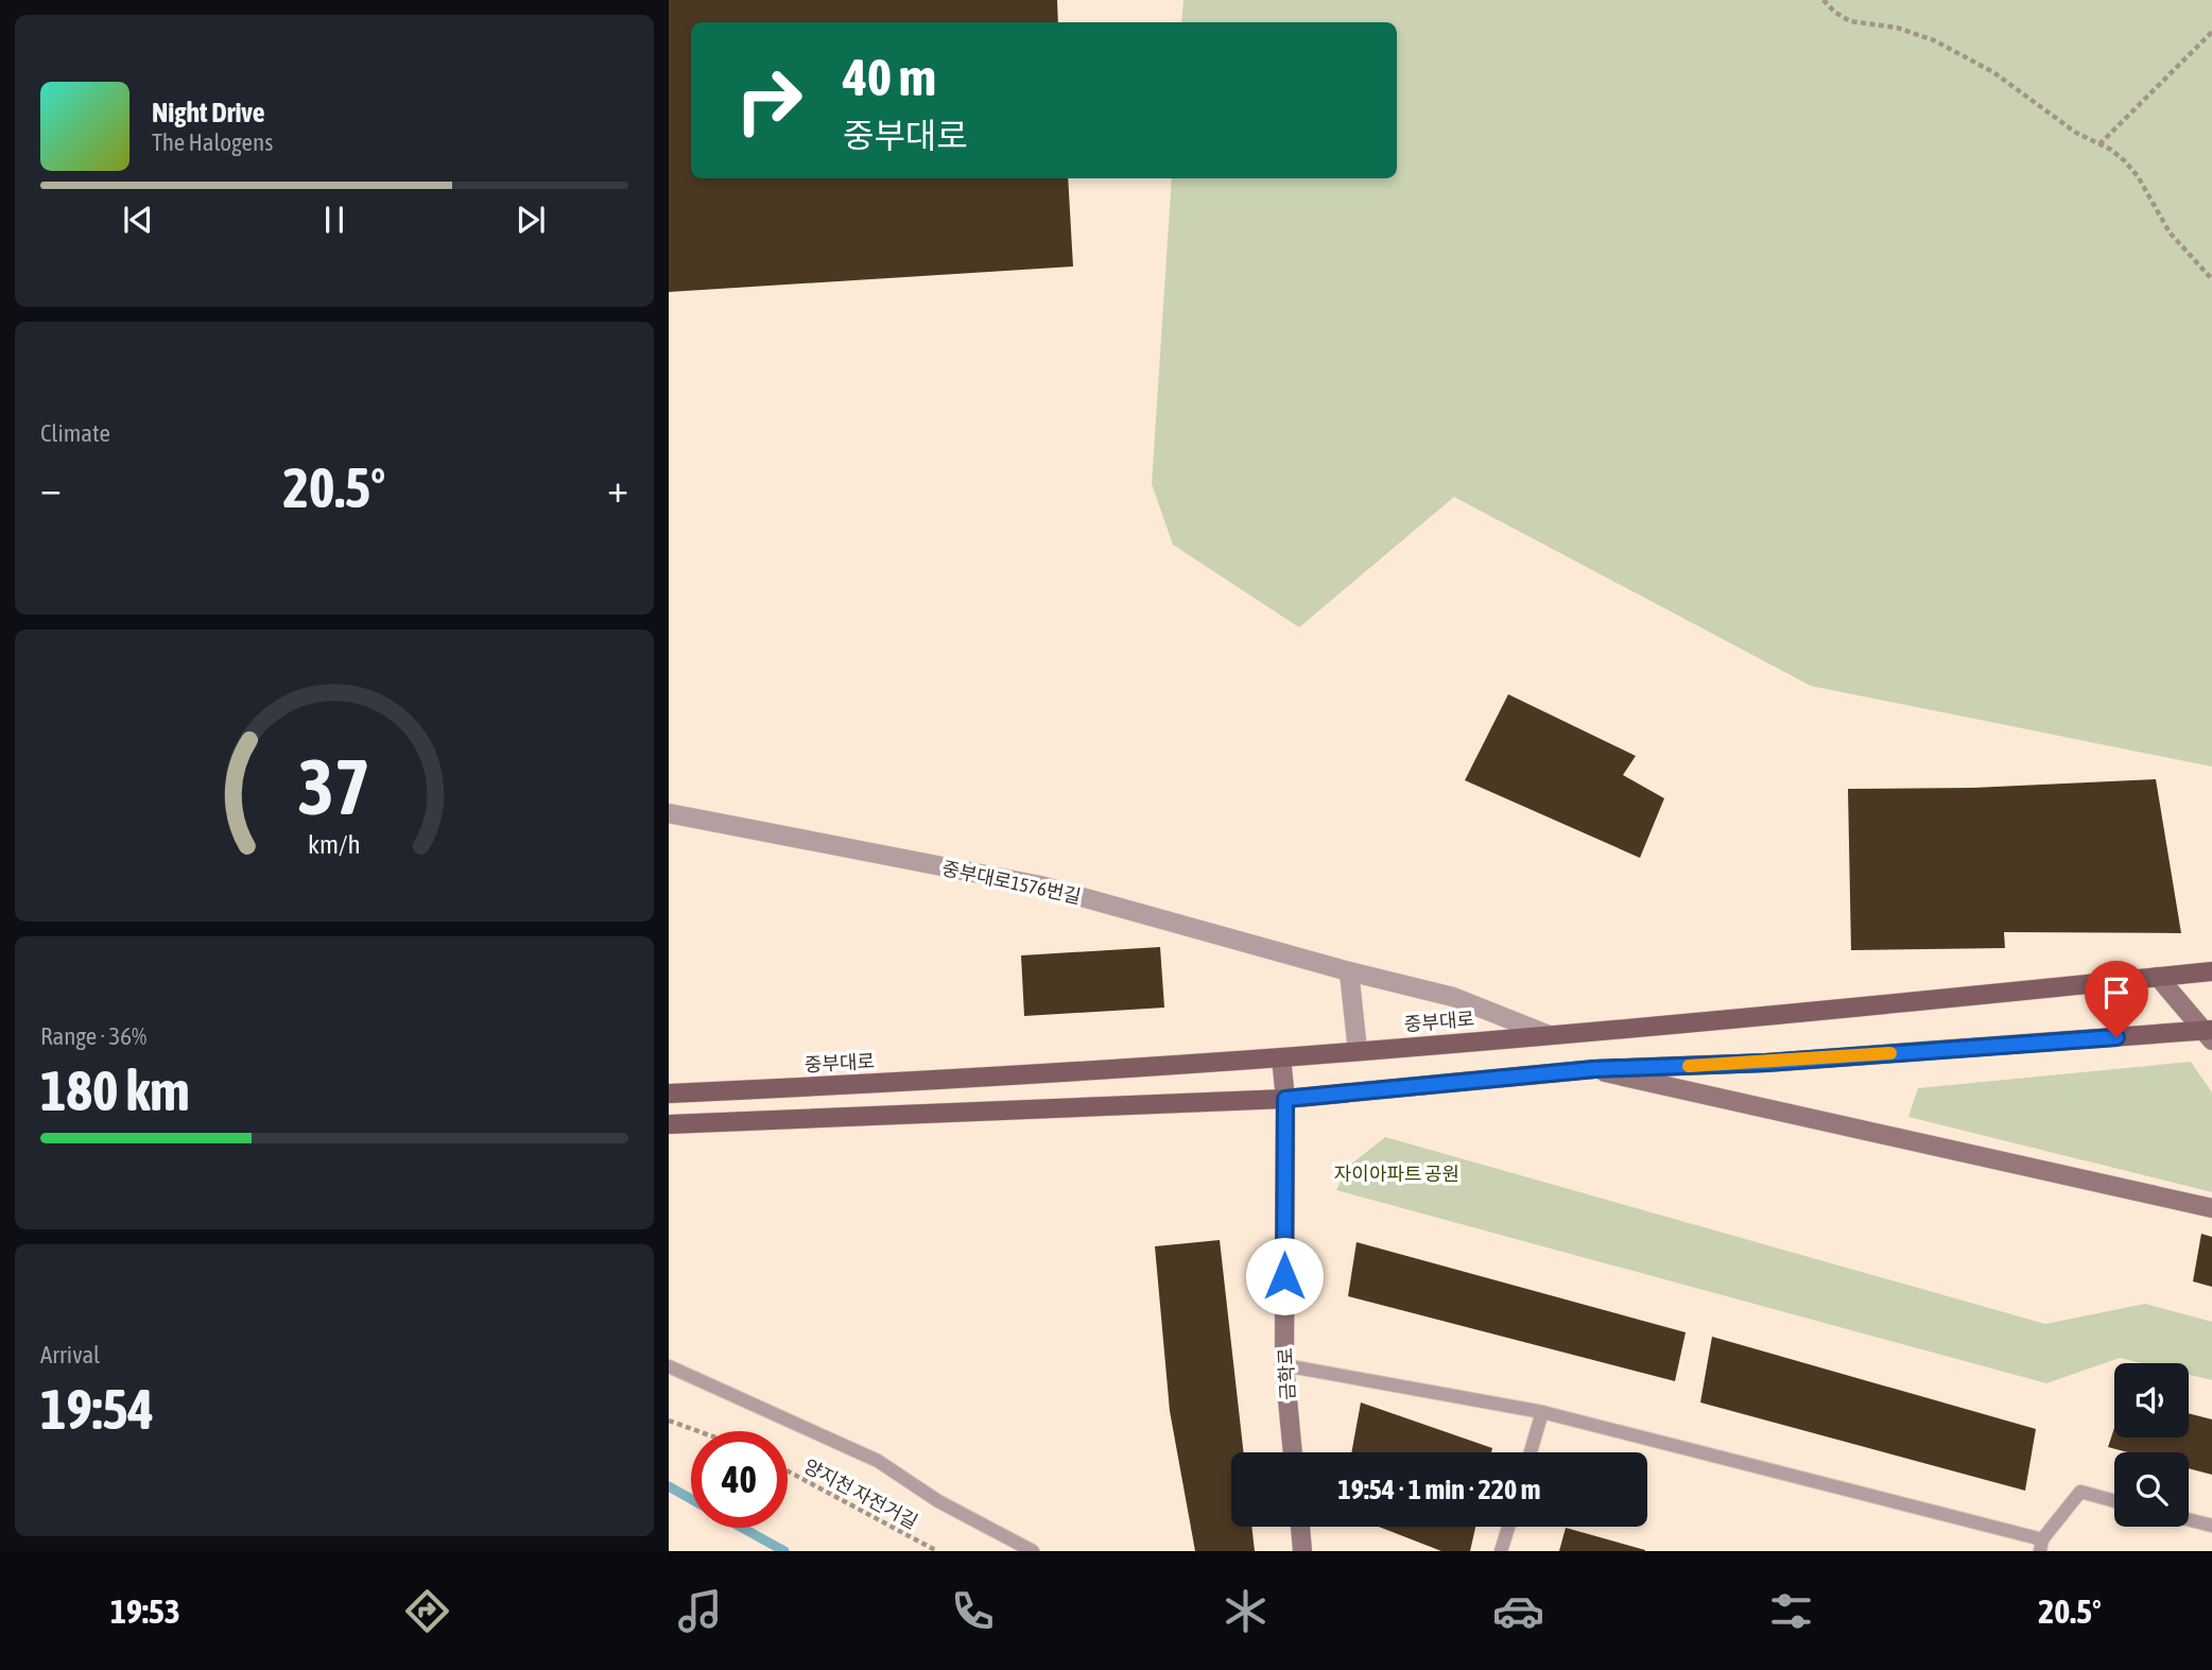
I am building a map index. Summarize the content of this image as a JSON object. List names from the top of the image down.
{
  "streets": {
    "main road": ["중부대로", "금학로"],
    "street": ["중부대로1576번길"],
    "path": ["양지천 자전거길"]
  },
  "crossings": [
    ["중부대로1576번길", "중부대로"],
    ["중부대로", "금학로"]
  ],
  "parks": ["자이아파트 공원"],
  "page": {
    "turn": ["40 m", "중부대로"],
    "song": ["Night Drive", "The Halogens"],
    "tile": [
      "Climate",
      ["Range · 36%", "180 km"],
      ["Arrival", "19:54"]
    ],
    "heat": ["−", "20.5°", "+"],
    "limit": "40",
    "trip": "19:54 · 1 min · 220 m",
    "tabs": ["19:53", "20.5°"],
    "gauge": ["37", "km/h"]
  }
}
